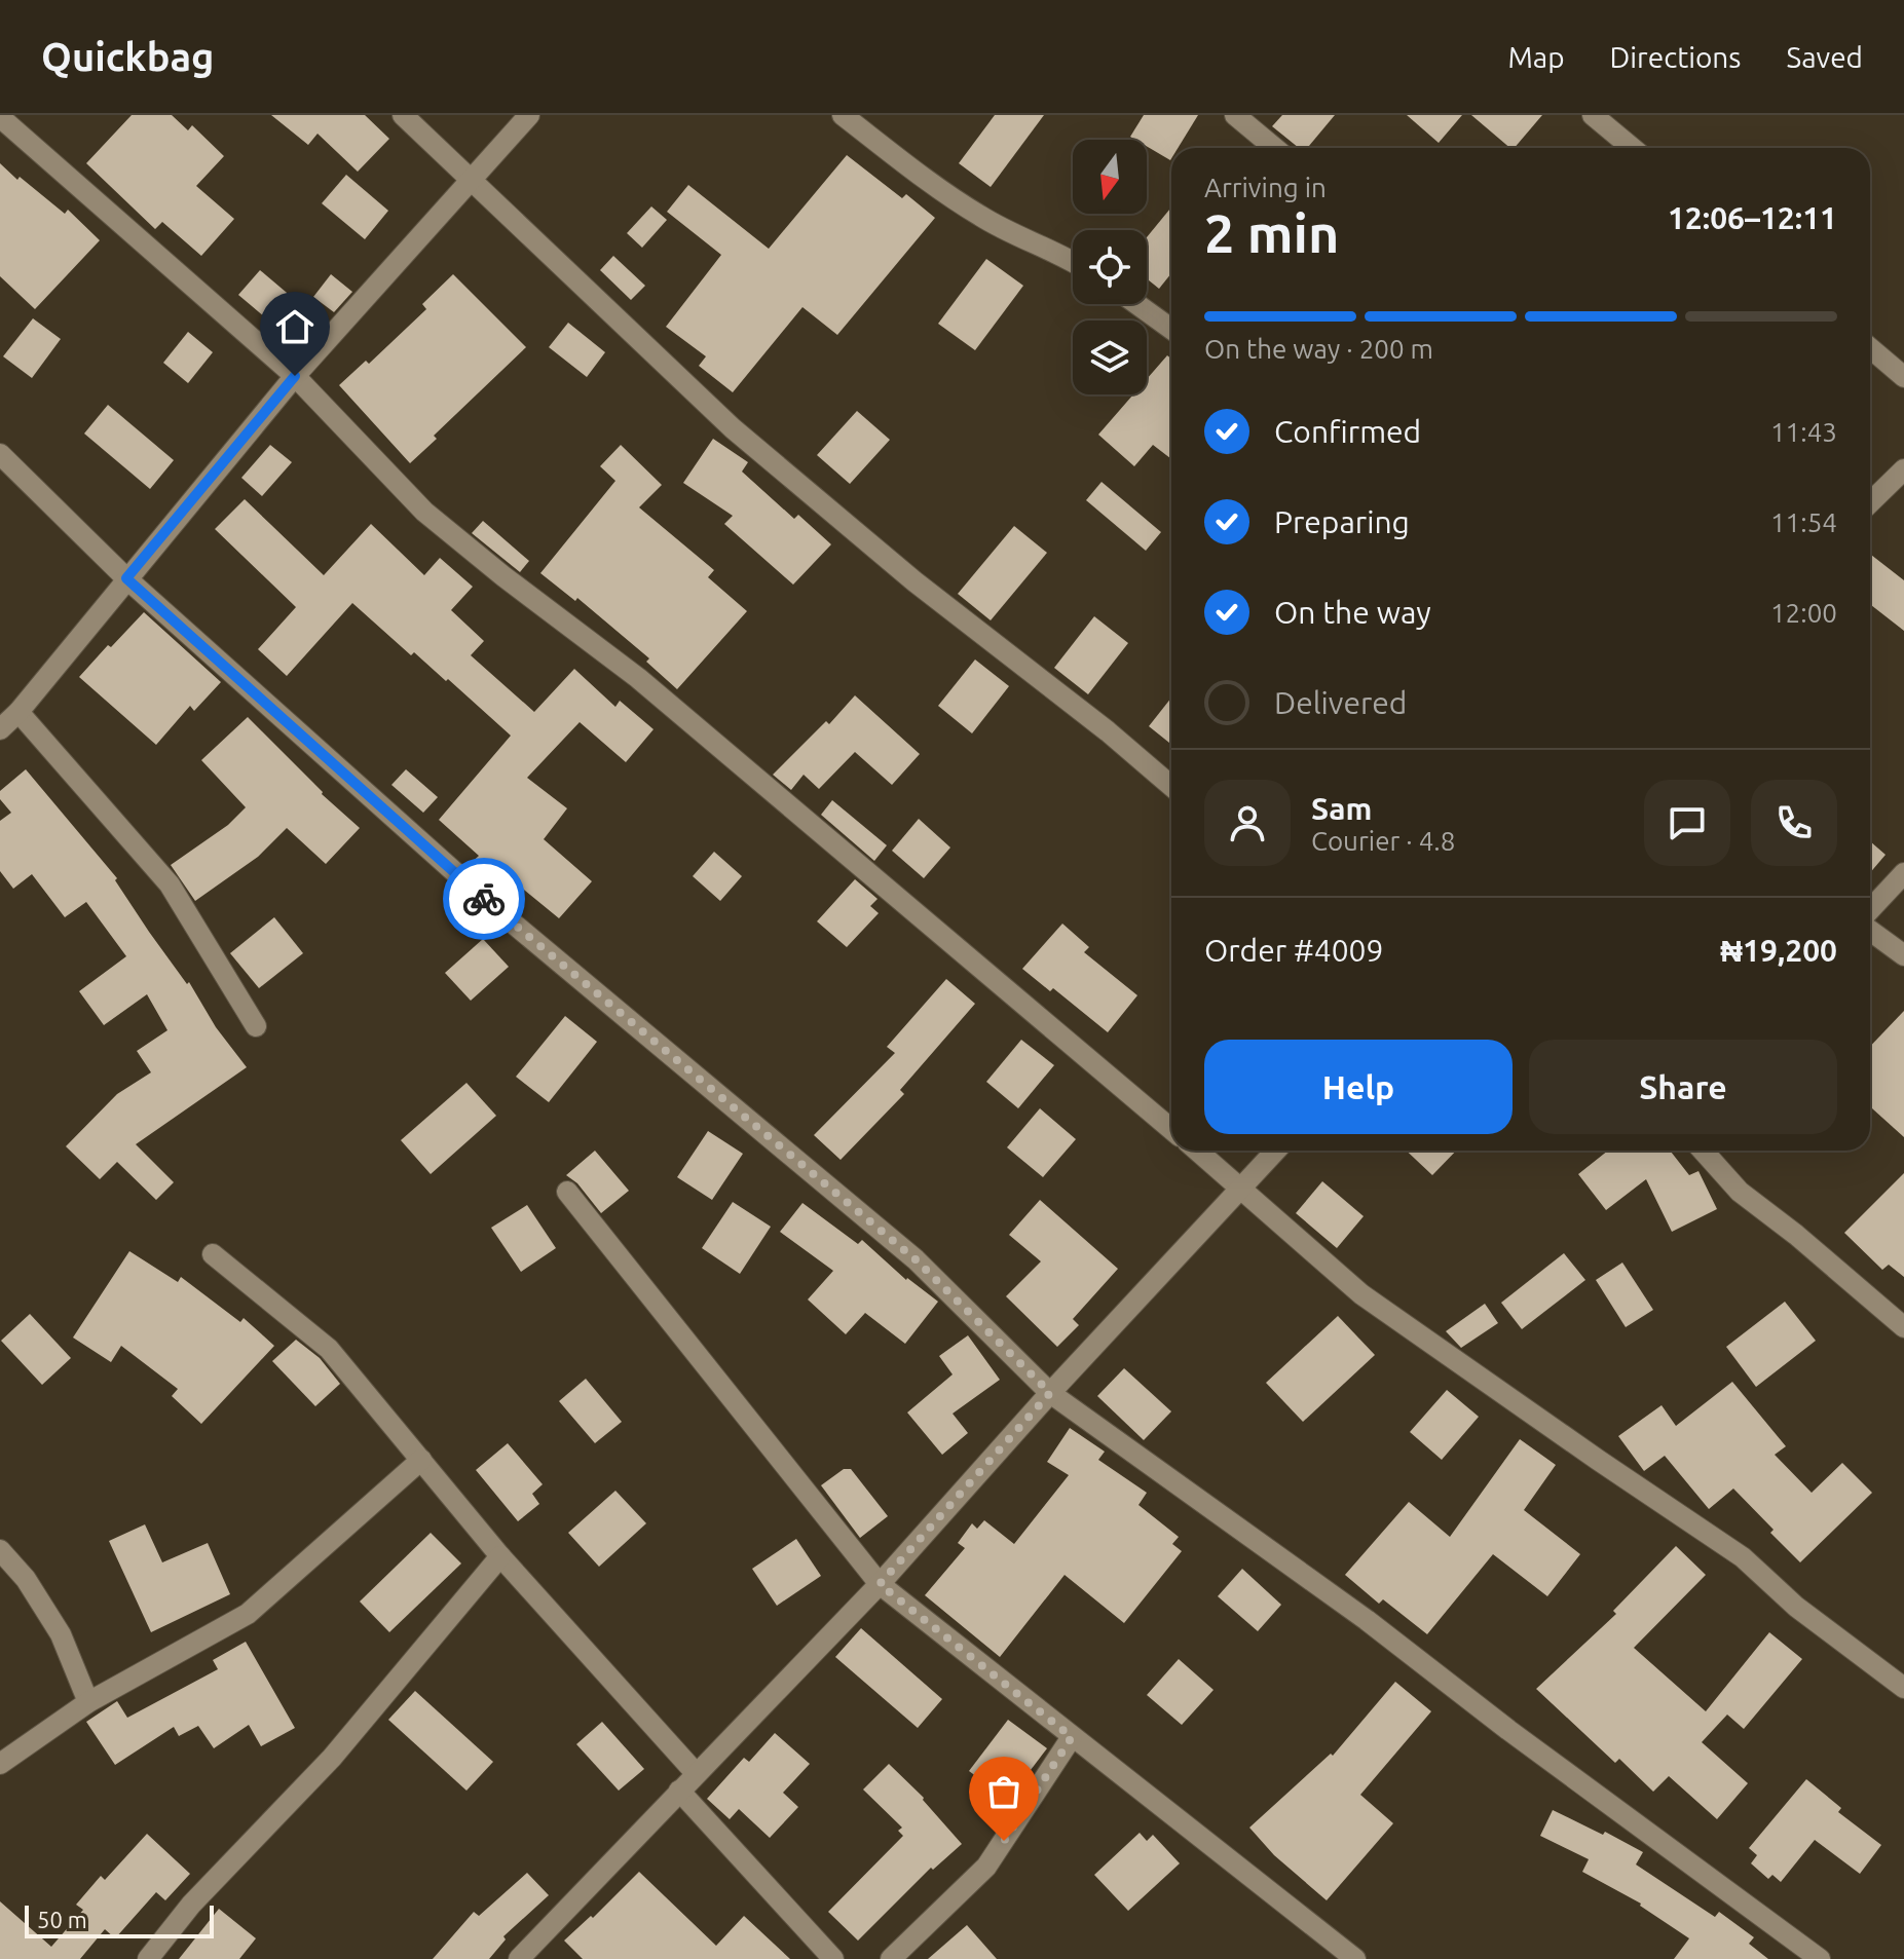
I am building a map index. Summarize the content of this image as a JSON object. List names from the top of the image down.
{
  "scale_bar": "50 m",
  "north": "bottom",
  "page": {
    "header": "Quickbag",
    "nav": ["Map", "Directions", "Saved"],
    "heading": ["2 min", "Arriving in", "12:06–12:11"],
    "panel": [
      "Sam",
      "Courier · 4.8",
      "Order #4009",
      "₦19,200"
    ],
    "bar": "On the way · 200 m",
    "list": [
      ["Confirmed", "11:43"],
      ["Preparing", "11:54"],
      ["On the way", "12:00"],
      "Delivered"
    ],
    "buttons": ["Help", "Share"],
    "scale": "50 m"
  }
}
